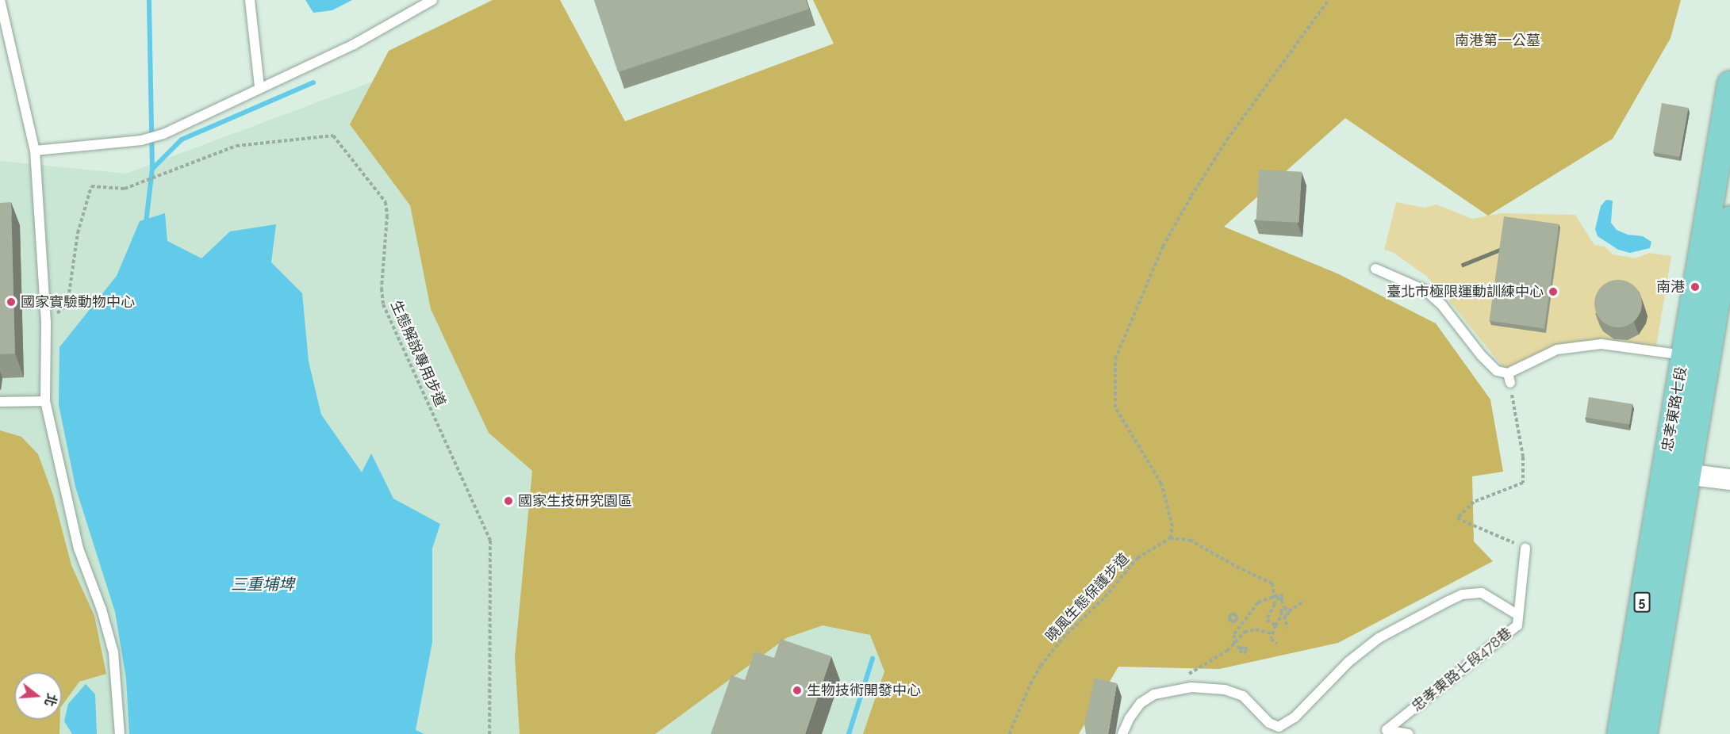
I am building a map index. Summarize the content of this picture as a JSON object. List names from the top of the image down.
{
  "streets": {
    "main road": ["忠孝東路七段", "5"],
    "lane": ["忠孝東路七段478巷"],
    "path": ["生態解說專用步道", "曉風生態保護步道"]
  },
  "water": ["三重埔埤"],
  "parks": ["南港第一公墓"],
  "places": [
    "南港",
    "臺北市極限運動訓練中心",
    "國家實驗動物中心",
    "國家生技研究園區",
    "生物技術開發中心"
  ],
  "north": "right"
}
